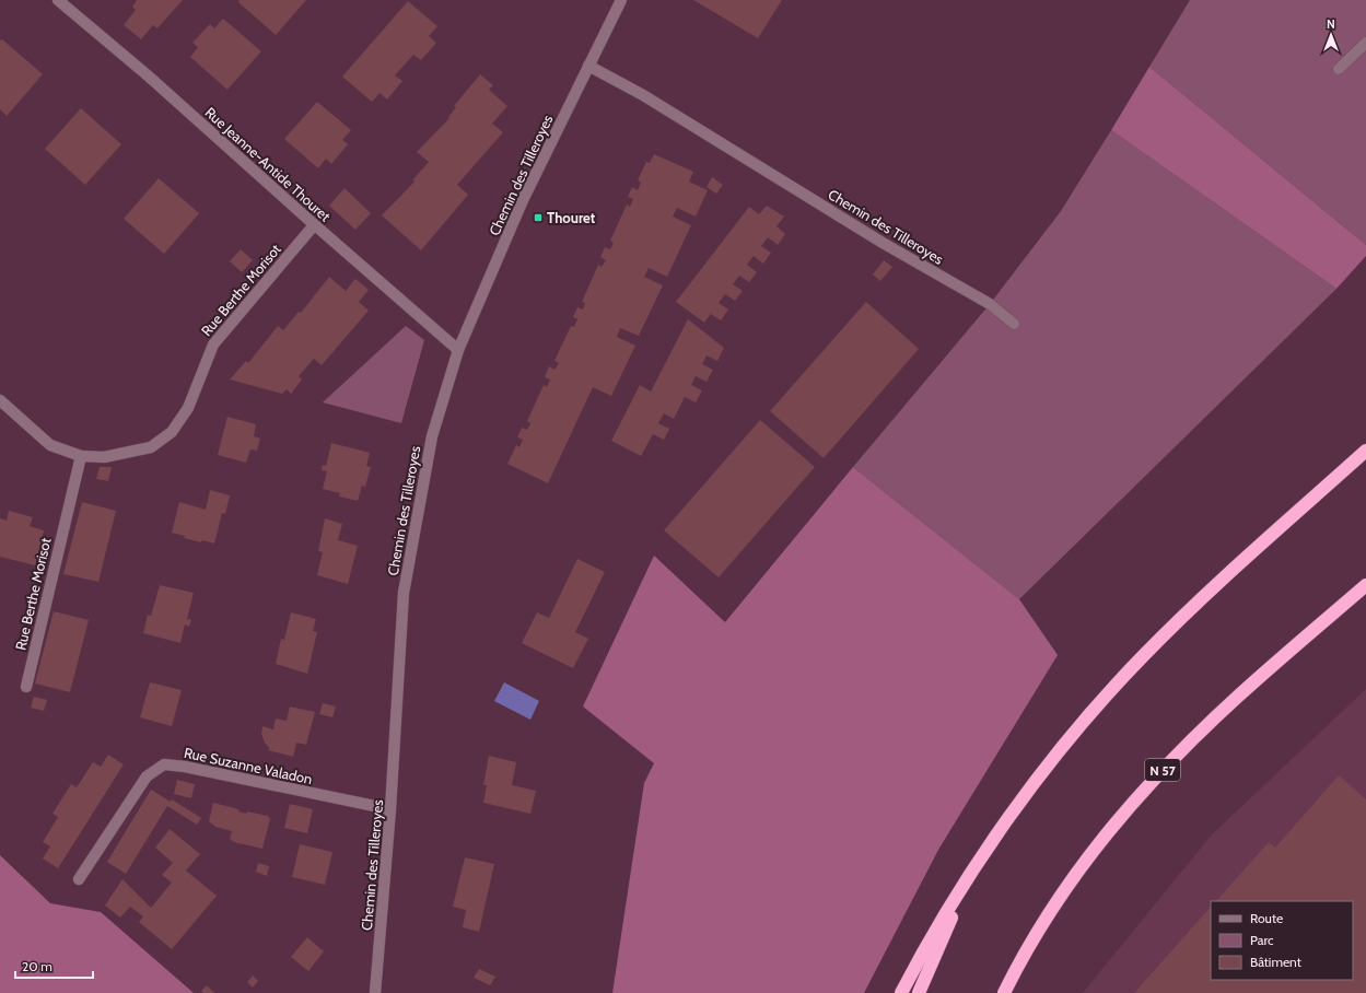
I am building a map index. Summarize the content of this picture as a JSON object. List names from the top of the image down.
{
  "streets": {
    "highway": ["N 57"],
    "street": [
      "Rue Jeanne-Antide Thouret",
      "Chemin des Tilleroyes",
      "Rue Berthe Morisot",
      "Rue Suzanne Valadon"
    ]
  },
  "crossings": [
    ["Rue Jeanne-Antide Thouret", "Chemin des Tilleroyes"],
    ["Rue Jeanne-Antide Thouret", "Rue Berthe Morisot"],
    ["Chemin des Tilleroyes", "Rue Suzanne Valadon"]
  ],
  "places": {
    "transit": ["Thouret"]
  },
  "legend": ["Route", "Parc", "Bâtiment"],
  "scale_bar": "20 m",
  "north": "top"
}
